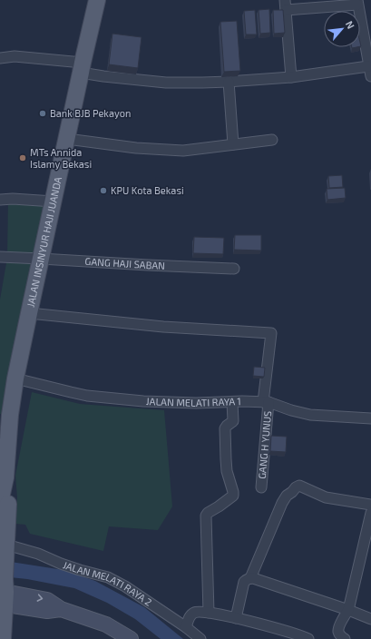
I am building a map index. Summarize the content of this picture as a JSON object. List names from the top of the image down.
{
  "streets": {
    "main road": ["JALAN INSINYUR HAJI JUANDA"],
    "street": [
      "GANG HAJI SABAN",
      "JALAN MELATI RAYA 1",
      "GANG H YUNUS",
      "JALAN MELATI RAYA 2"
    ]
  },
  "crossings": [
    ["JALAN INSINYUR HAJI JUANDA", "GANG HAJI SABAN"],
    ["JALAN INSINYUR HAJI JUANDA", "JALAN MELATI RAYA 1"],
    ["JALAN INSINYUR HAJI JUANDA", "GANG H YUNUS"],
    ["JALAN MELATI RAYA 1", "GANG H YUNUS"]
  ],
  "places": ["Bank BJB Pekayon", "MTs Annida Islamy Bekasi", "KPU Kota Bekasi"],
  "north": "top right"
}
